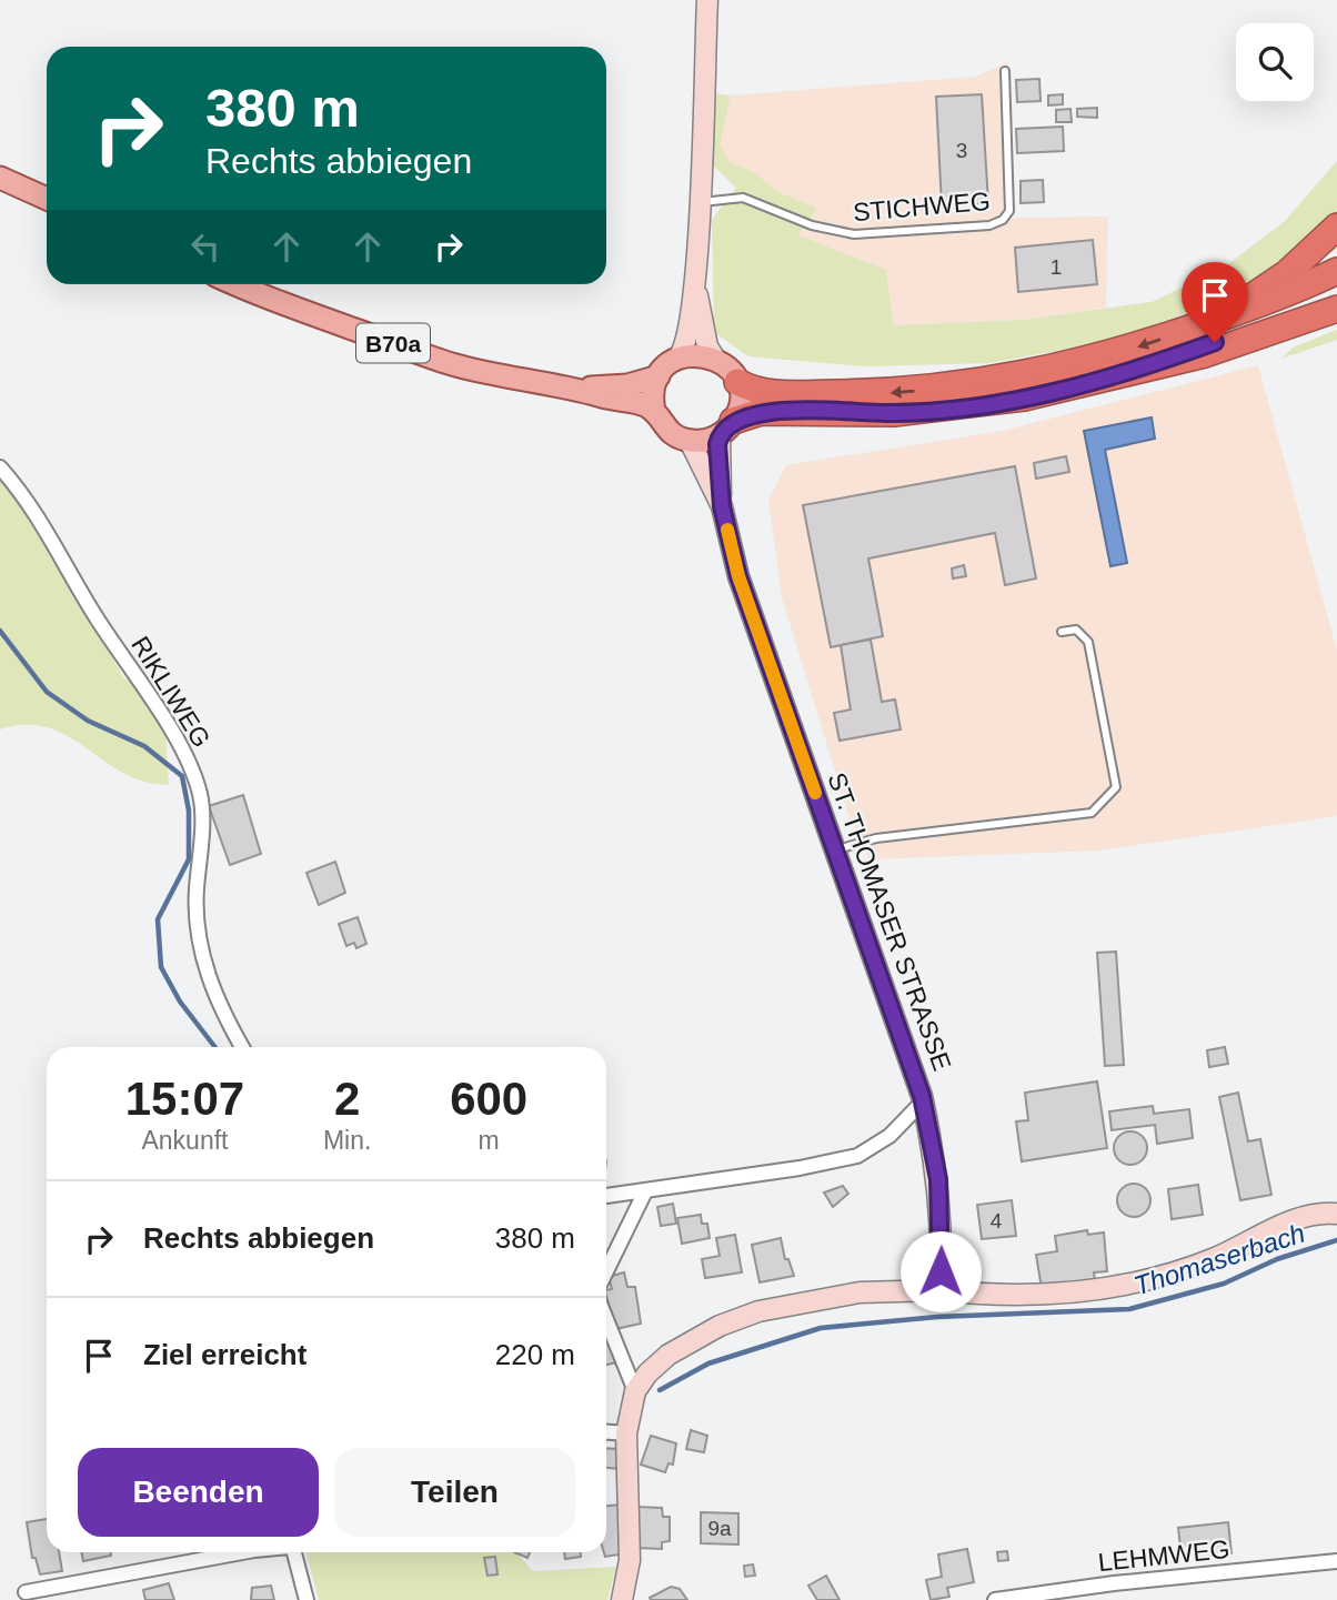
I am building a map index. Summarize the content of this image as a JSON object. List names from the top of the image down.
{
  "streets": {
    "main road": ["B70a", "ST. THOMASER STRASSE"],
    "street": ["RIKLIWEG", "LEHMWEG"],
    "lane": ["STICHWEG"]
  },
  "water": ["Thomaserbach"],
  "house_numbers": [
    "3",
    "1",
    "4",
    "9a"
  ],
  "page": {
    "turn": ["380 m", "Rechts abbiegen"],
    "eta": [
      "15:07",
      "Ankunft",
      "2",
      "Min.",
      "600",
      "m"
    ],
    "list": [
      {
        "name": "Rechts abbiegen",
        "value": "380 m"
      },
      {
        "name": "Ziel erreicht",
        "value": "220 m"
      }
    ],
    "buttons": ["Beenden", "Teilen"]
  }
}
